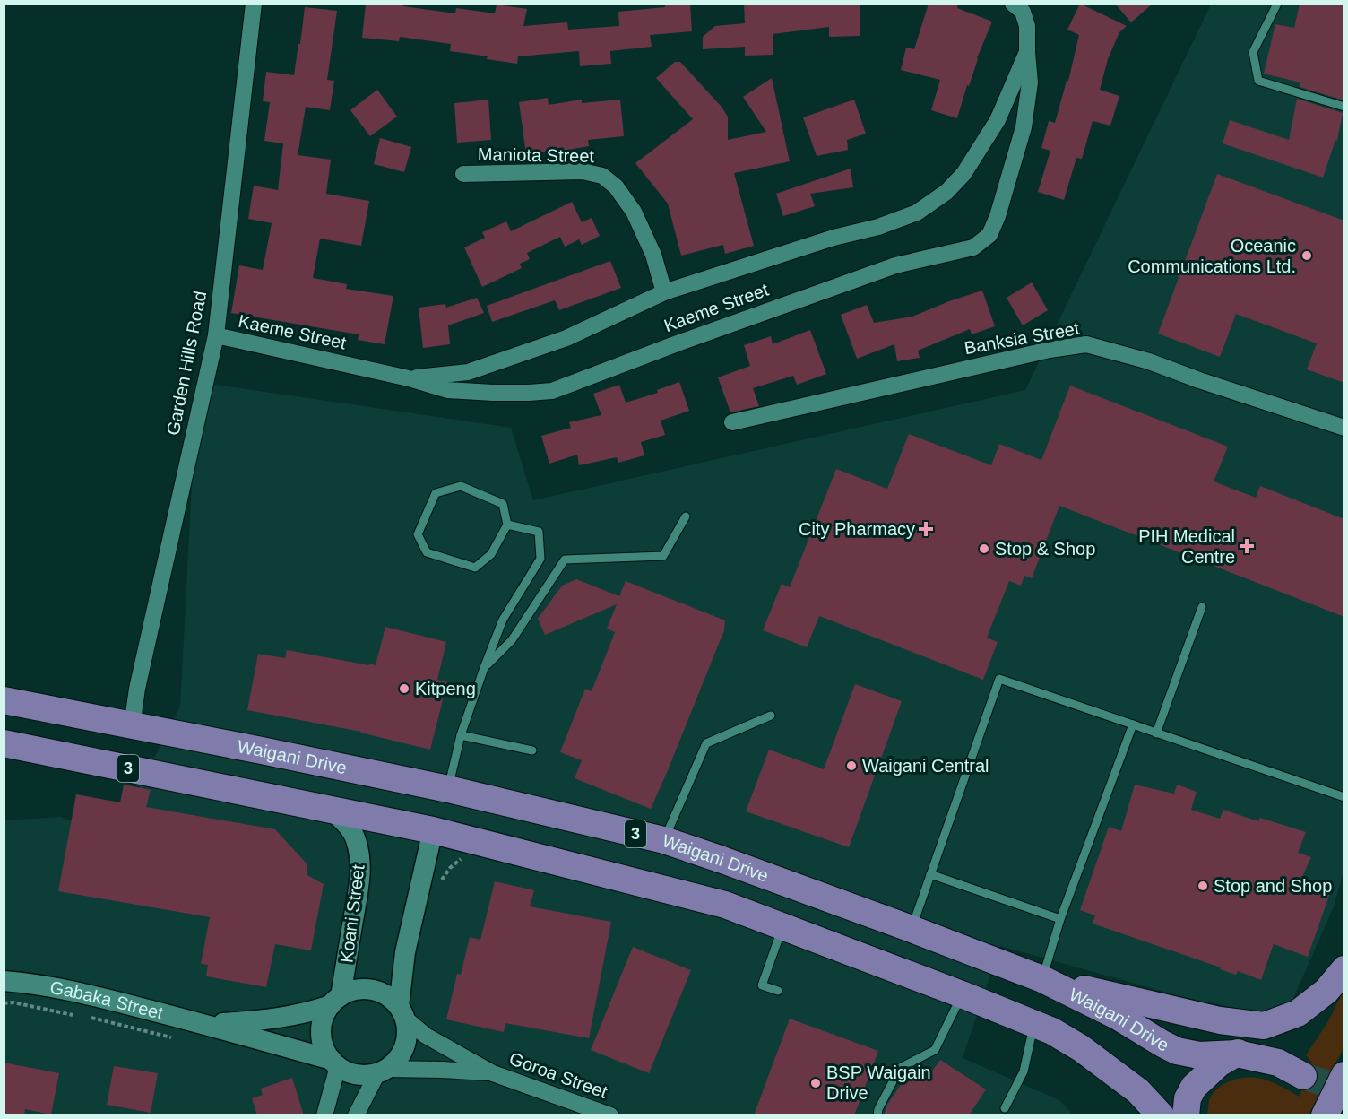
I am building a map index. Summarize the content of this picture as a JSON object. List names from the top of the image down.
{
  "streets": {
    "highway": ["Waigani Drive", "3"],
    "street": [
      "Maniota Street",
      "Kaeme Street",
      "Banksia Street",
      "Garden Hills Road",
      "Koani Street",
      "Gabaka Street",
      "Goroa Street"
    ]
  },
  "crossings": [
    ["Kaeme Street", "Garden Hills Road"],
    ["Garden Hills Road", "Waigani Drive"],
    ["3", "Koani Street"],
    ["Koani Street", "Gabaka Street"],
    ["Koani Street", "Goroa Street"],
    ["Gabaka Street", "Goroa Street"]
  ],
  "places": {
    "other": [
      "Oceanic Communications Ltd.",
      "Stop & Shop",
      "Kitpeng",
      "Waigani Central",
      "Stop and Shop",
      "BSP Waigain Drive"
    ],
    "health": ["City Pharmacy", "PIH Medical Centre"]
  }
}
